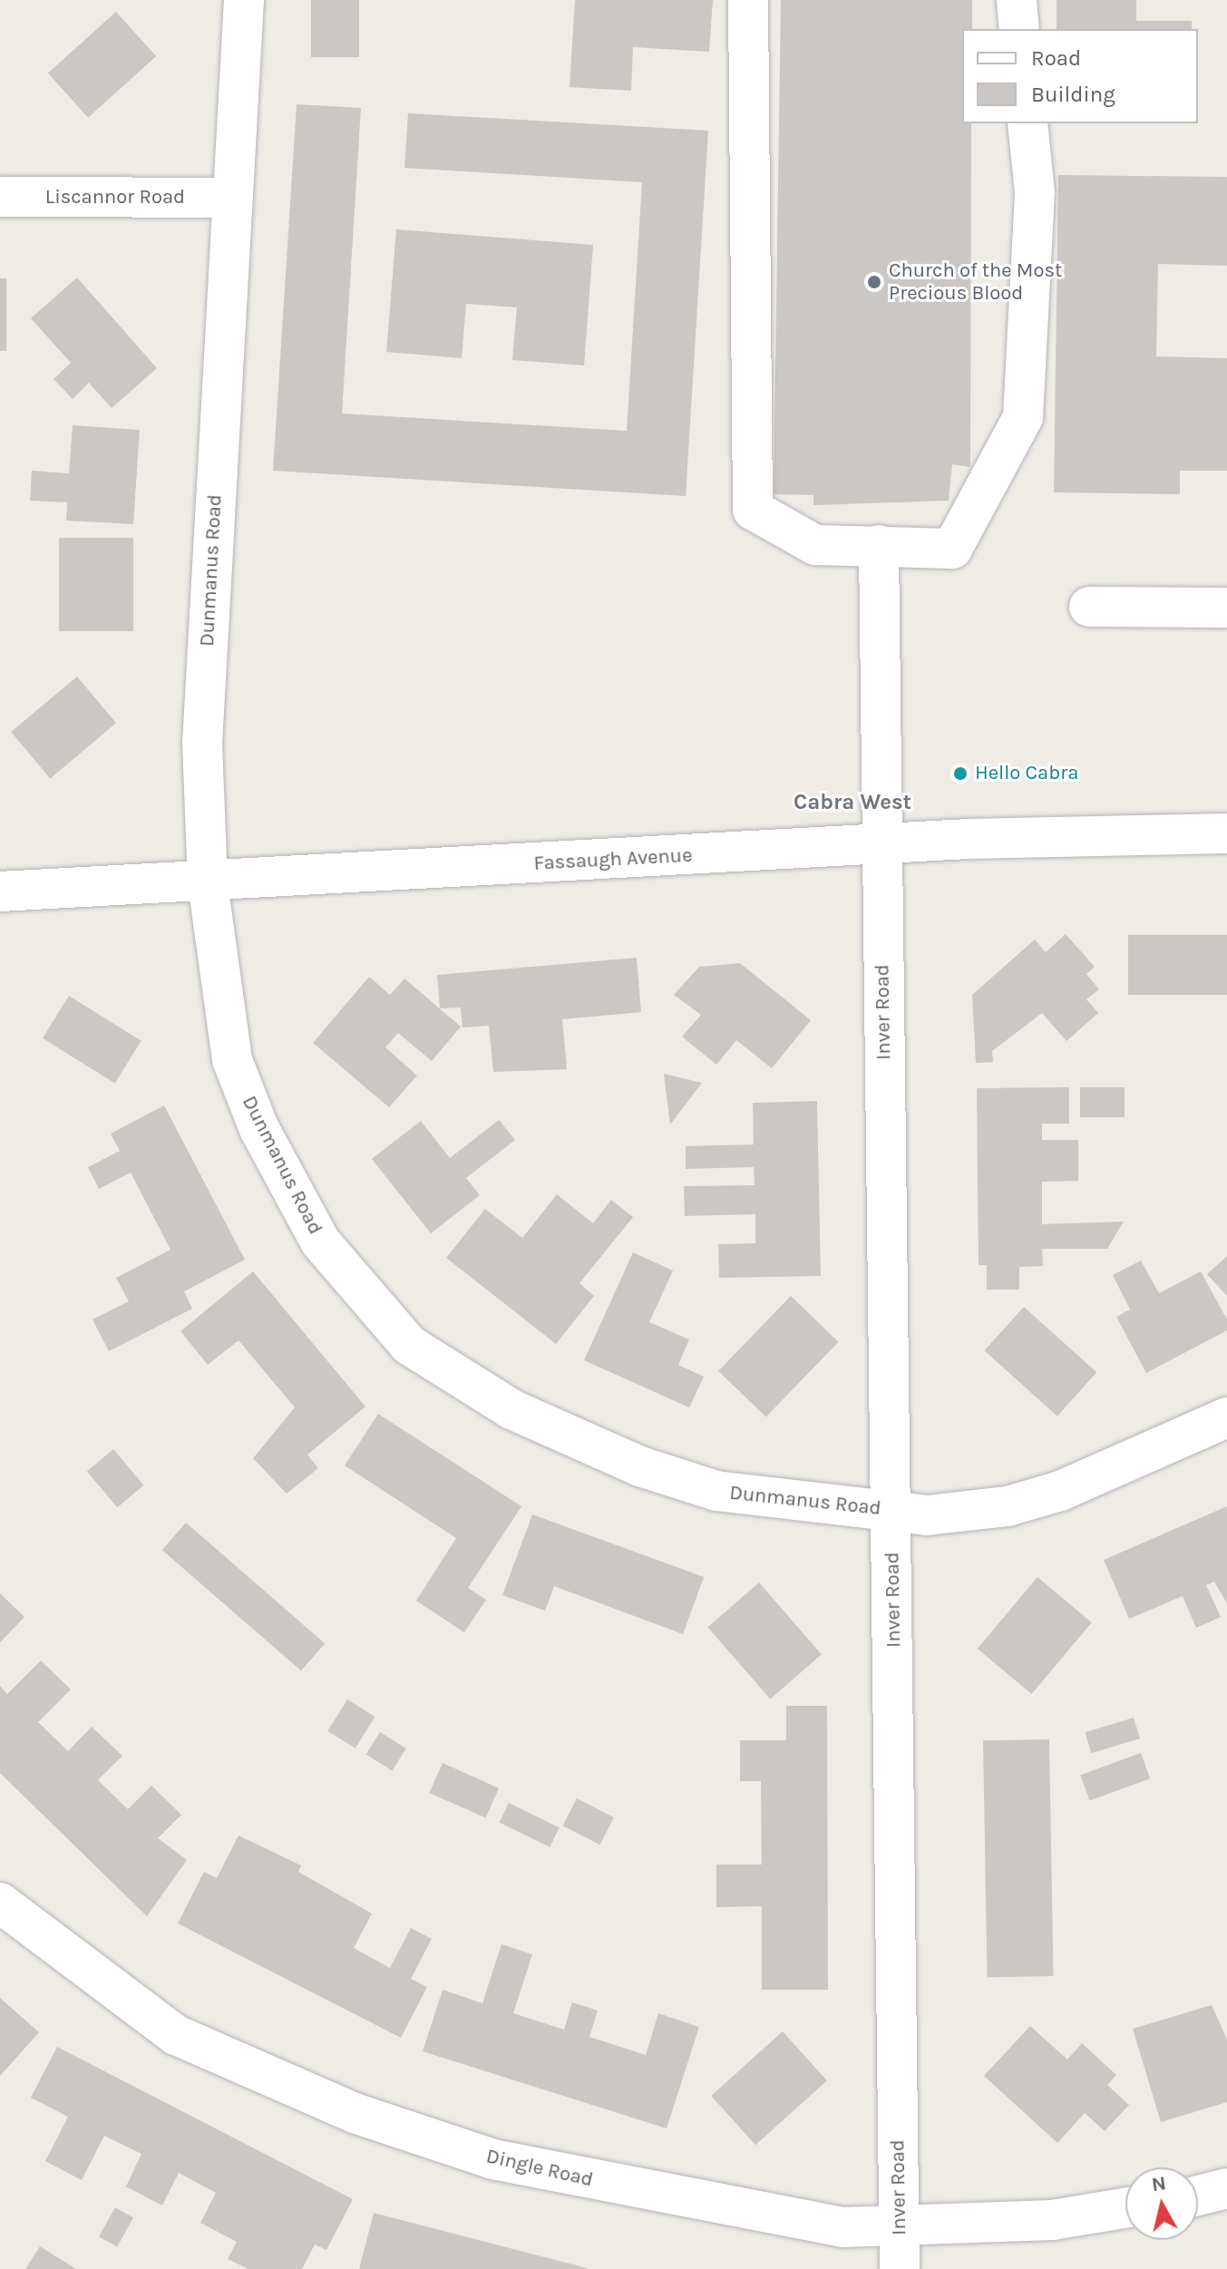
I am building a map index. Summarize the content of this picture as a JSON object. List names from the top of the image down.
{
  "streets": {
    "street": [
      "Liscannor Road",
      "Dunmanus Road",
      "Fassaugh Avenue",
      "Inver Road",
      "Dingle Road"
    ]
  },
  "crossings": [
    ["Liscannor Road", "Dunmanus Road"],
    ["Dunmanus Road", "Fassaugh Avenue"],
    ["Dunmanus Road", "Inver Road"],
    ["Fassaugh Avenue", "Inver Road"],
    ["Inver Road", "Dingle Road"]
  ],
  "districts": ["Cabra West"],
  "places": ["Church of the Most Precious Blood", "Hello Cabra"],
  "legend": ["Road", "Building"],
  "north": "top"
}
